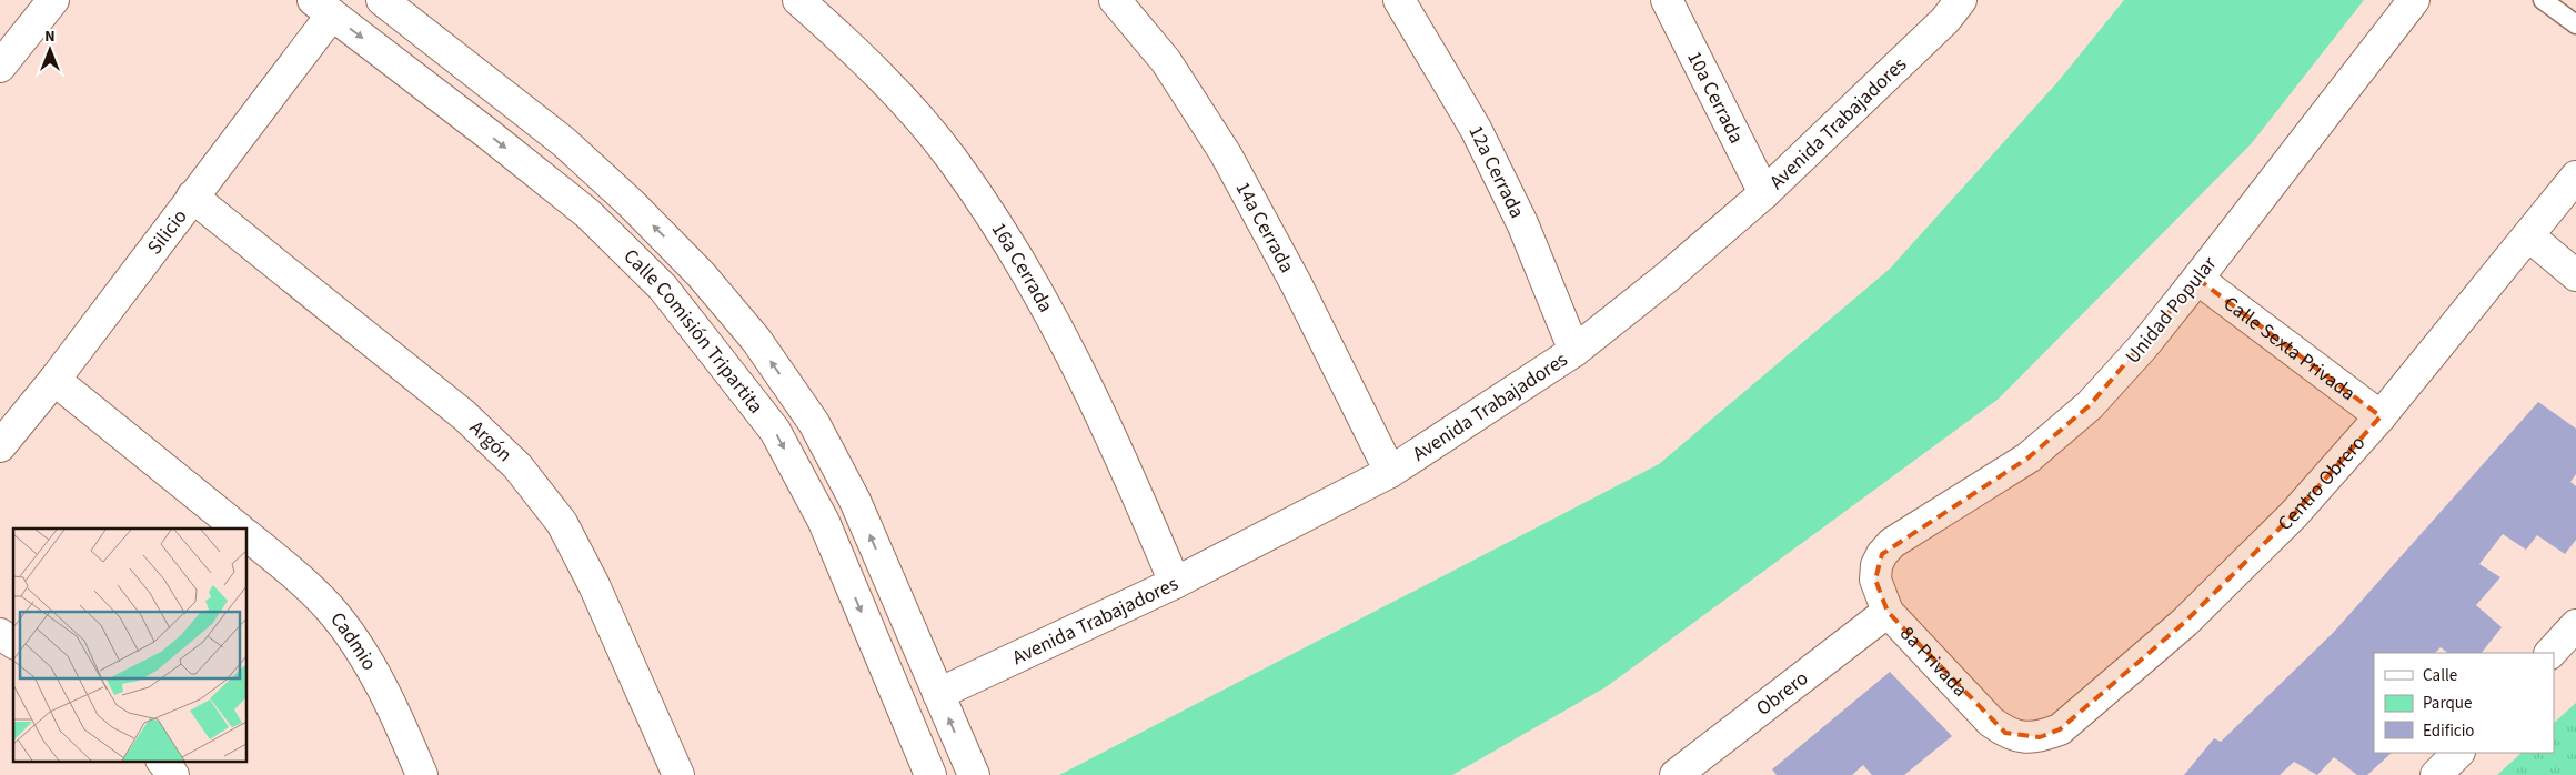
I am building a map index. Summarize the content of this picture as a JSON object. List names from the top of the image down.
{
  "streets": {
    "street": [
      "10a Cerrada",
      "Avenida Trabajadores",
      "12a Cerrada",
      "14a Cerrada",
      "Silicio",
      "16a Cerrada",
      "Unidad Popular",
      "Calle Comisión Tripartita",
      "Calle Sexta Privada",
      "Argón",
      "Centro Obrero",
      "Cadmio",
      "8a Privada",
      "Obrero"
    ]
  },
  "crossings": [
    ["10a Cerrada", "Avenida Trabajadores"],
    ["Avenida Trabajadores", "12a Cerrada"],
    ["Avenida Trabajadores", "14a Cerrada"],
    ["Avenida Trabajadores", "16a Cerrada"],
    ["Avenida Trabajadores", "Calle Comisión Tripartita"],
    ["Silicio", "Calle Comisión Tripartita"],
    ["Silicio", "Argón"],
    ["Unidad Popular", "Calle Sexta Privada"],
    ["Unidad Popular", "8a Privada"],
    ["Calle Sexta Privada", "Centro Obrero"],
    ["Centro Obrero", "8a Privada"],
    ["8a Privada", "Obrero"]
  ],
  "legend": ["Calle", "Parque", "Edificio"],
  "north": "top"
}
